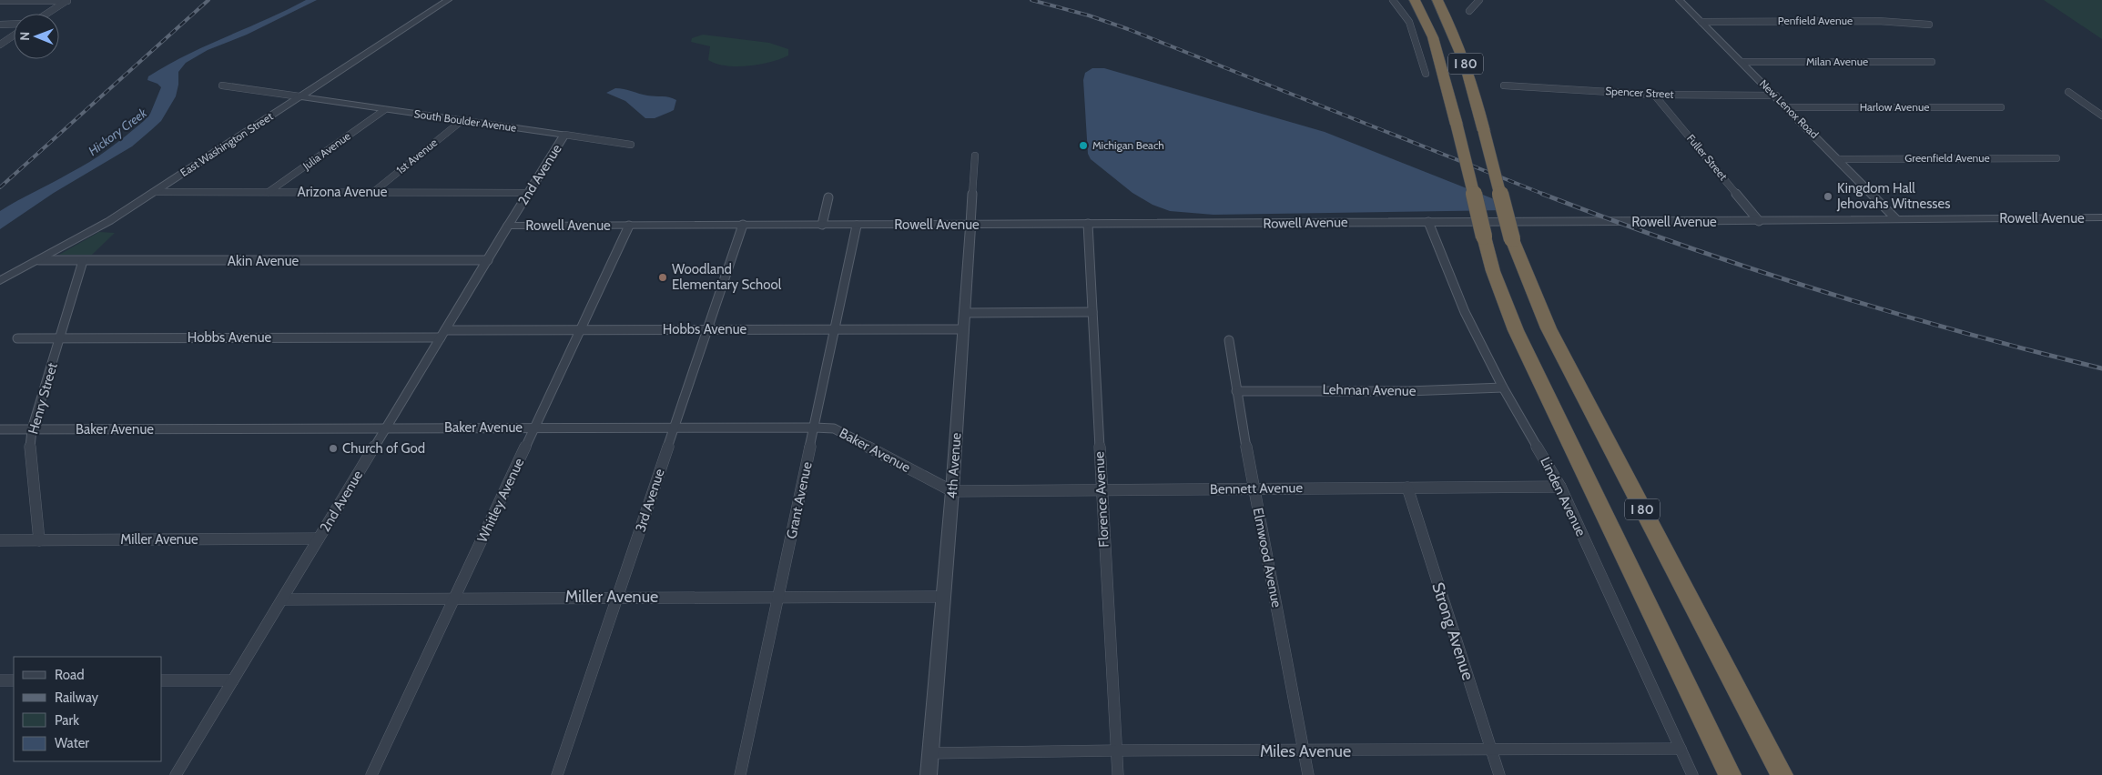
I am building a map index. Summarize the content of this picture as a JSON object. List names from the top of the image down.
{
  "streets": {
    "highway": ["I 80"],
    "street": [
      "Penfield Avenue",
      "Milan Avenue",
      "Spencer Street",
      "Harlow Avenue",
      "New Lenox Road",
      "South Boulder Avenue",
      "East Washington Street",
      "Julia Avenue",
      "1st Avenue",
      "Fuller Street",
      "Greenfield Avenue",
      "2nd Avenue",
      "Arizona Avenue",
      "Rowell Avenue",
      "Akin Avenue",
      "Hobbs Avenue",
      "Lehman Avenue",
      "Henry Street",
      "Baker Avenue",
      "4th Avenue",
      "Bennett Avenue",
      "Linden Avenue",
      "Florence Avenue",
      "Whitley Avenue",
      "3rd Avenue",
      "Grant Avenue",
      "Miller Avenue",
      "Elmwood Avenue",
      "Strong Avenue",
      "Miles Avenue"
    ]
  },
  "crossings": [
    ["Penfield Avenue", "New Lenox Road"],
    ["Milan Avenue", "New Lenox Road"],
    ["Spencer Street", "New Lenox Road"],
    ["Spencer Street", "Fuller Street"],
    ["Harlow Avenue", "New Lenox Road"],
    ["New Lenox Road", "Greenfield Avenue"],
    ["New Lenox Road", "Rowell Avenue"],
    ["South Boulder Avenue", "East Washington Street"],
    ["South Boulder Avenue", "Julia Avenue"],
    ["South Boulder Avenue", "1st Avenue"],
    ["South Boulder Avenue", "2nd Avenue"],
    ["East Washington Street", "Arizona Avenue"],
    ["East Washington Street", "Akin Avenue"],
    ["Julia Avenue", "Arizona Avenue"],
    ["1st Avenue", "Arizona Avenue"],
    ["Fuller Street", "Rowell Avenue"],
    ["2nd Avenue", "Arizona Avenue"],
    ["2nd Avenue", "Rowell Avenue"],
    ["2nd Avenue", "Akin Avenue"],
    ["2nd Avenue", "Hobbs Avenue"],
    ["2nd Avenue", "Baker Avenue"],
    ["2nd Avenue", "Miller Avenue"],
    ["Rowell Avenue", "4th Avenue"],
    ["Rowell Avenue", "Linden Avenue"],
    ["Rowell Avenue", "Florence Avenue"],
    ["Rowell Avenue", "Whitley Avenue"],
    ["Rowell Avenue", "3rd Avenue"],
    ["Rowell Avenue", "Grant Avenue"],
    ["Akin Avenue", "Henry Street"],
    ["Hobbs Avenue", "Henry Street"],
    ["Hobbs Avenue", "4th Avenue"],
    ["Hobbs Avenue", "Whitley Avenue"],
    ["Hobbs Avenue", "3rd Avenue"],
    ["Hobbs Avenue", "Grant Avenue"],
    ["Lehman Avenue", "Linden Avenue"],
    ["Lehman Avenue", "Elmwood Avenue"],
    ["Henry Street", "Baker Avenue"],
    ["Henry Street", "Miller Avenue"],
    ["Baker Avenue", "4th Avenue"],
    ["Baker Avenue", "Bennett Avenue"],
    ["Baker Avenue", "Whitley Avenue"],
    ["Baker Avenue", "3rd Avenue"],
    ["Baker Avenue", "Grant Avenue"],
    ["4th Avenue", "Bennett Avenue"],
    ["4th Avenue", "Miller Avenue"],
    ["4th Avenue", "Miles Avenue"],
    ["Bennett Avenue", "Linden Avenue"],
    ["Bennett Avenue", "Florence Avenue"],
    ["Bennett Avenue", "Elmwood Avenue"],
    ["Bennett Avenue", "Strong Avenue"],
    ["Linden Avenue", "Miles Avenue"],
    ["Florence Avenue", "Miles Avenue"],
    ["Whitley Avenue", "Miller Avenue"],
    ["3rd Avenue", "Miller Avenue"],
    ["Grant Avenue", "Miller Avenue"],
    ["Elmwood Avenue", "Miles Avenue"],
    ["Strong Avenue", "Miles Avenue"]
  ],
  "water": ["Hickory Creek"],
  "places": [
    "Michigan Beach",
    "Kingdom Hall Jehovahs Witnesses",
    "Woodland Elementary School",
    "Church of God"
  ],
  "legend": [
    "Road",
    "Railway",
    "Park",
    "Water"
  ],
  "north": "left"
}
